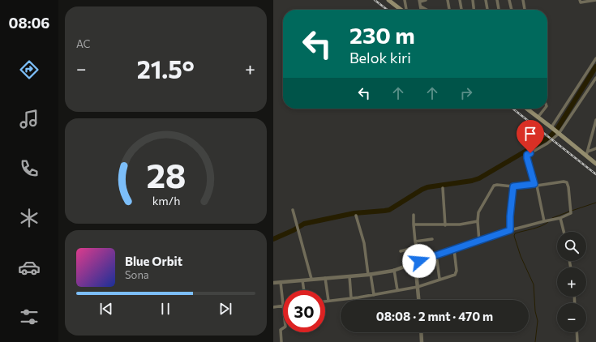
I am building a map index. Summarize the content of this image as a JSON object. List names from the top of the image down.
{
  "page": {
    "tabs": "08:06",
    "tile": "AC",
    "turn": ["230 m", "Belok kiri"],
    "heat": ["−", "21.5°", "+"],
    "map_buttons": ["+", "−"],
    "song": ["Blue Orbit", "Sona"],
    "limit": "30",
    "trip": "08:08 · 2 mnt · 470 m",
    "gauge": ["28", "km/h"]
  }
}
